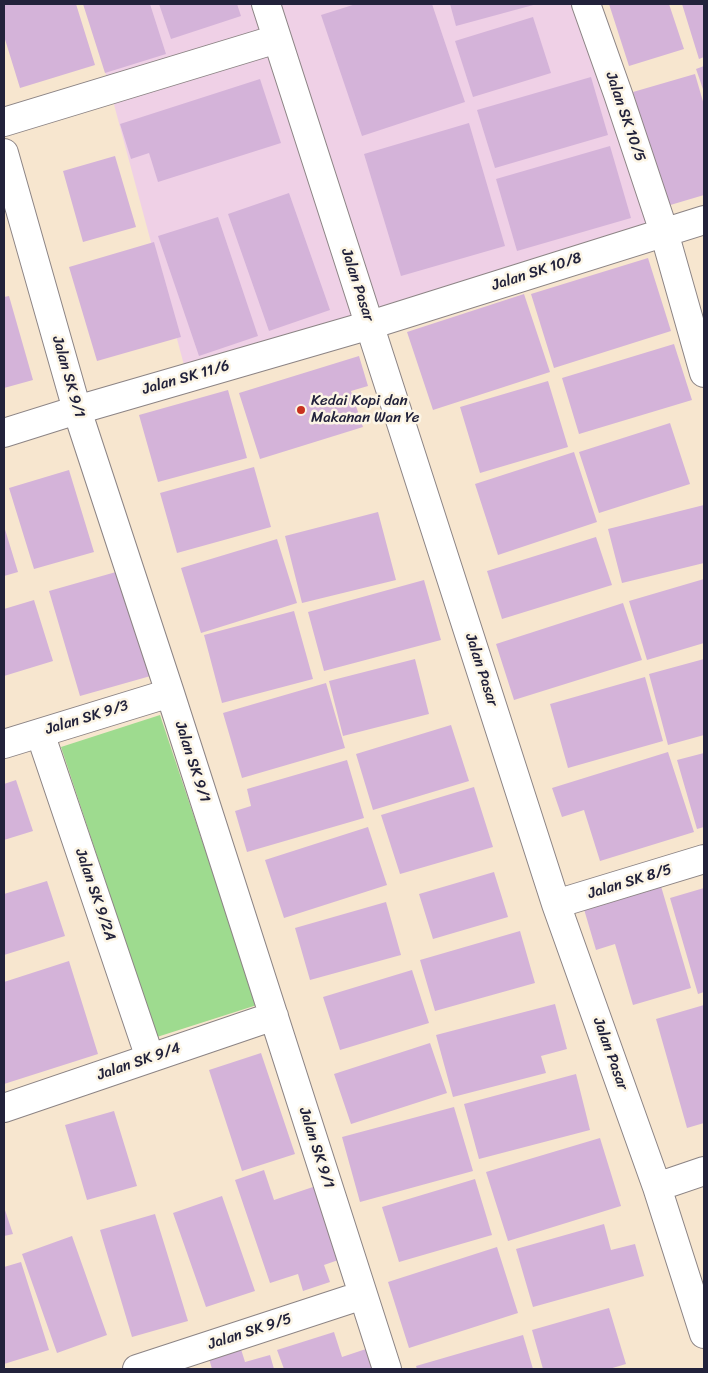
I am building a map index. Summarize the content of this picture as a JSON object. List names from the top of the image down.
{
  "streets": {
    "street": [
      "Jalan SK 10/5",
      "Jalan SK 10/8",
      "Jalan Pasar",
      "Jalan SK 9/1",
      "Jalan SK 11/6",
      "Jalan SK 9/3",
      "Jalan SK 8/5",
      "Jalan SK 9/2A",
      "Jalan SK 9/4",
      "Jalan SK 9/5"
    ]
  },
  "crossings": [
    ["Jalan SK 10/5", "Jalan SK 10/8"],
    ["Jalan SK 10/8", "Jalan Pasar"],
    ["Jalan SK 10/8", "Jalan SK 11/6"],
    ["Jalan Pasar", "Jalan SK 11/6"],
    ["Jalan Pasar", "Jalan SK 8/5"],
    ["Jalan SK 9/1", "Jalan SK 11/6"],
    ["Jalan SK 9/1", "Jalan SK 9/3"],
    ["Jalan SK 9/1", "Jalan SK 9/4"],
    ["Jalan SK 9/1", "Jalan SK 9/5"],
    ["Jalan SK 9/3", "Jalan SK 9/2A"],
    ["Jalan SK 9/2A", "Jalan SK 9/4"]
  ],
  "places": ["Kedai Kopi dan Makanan Wan Ye"]
}
